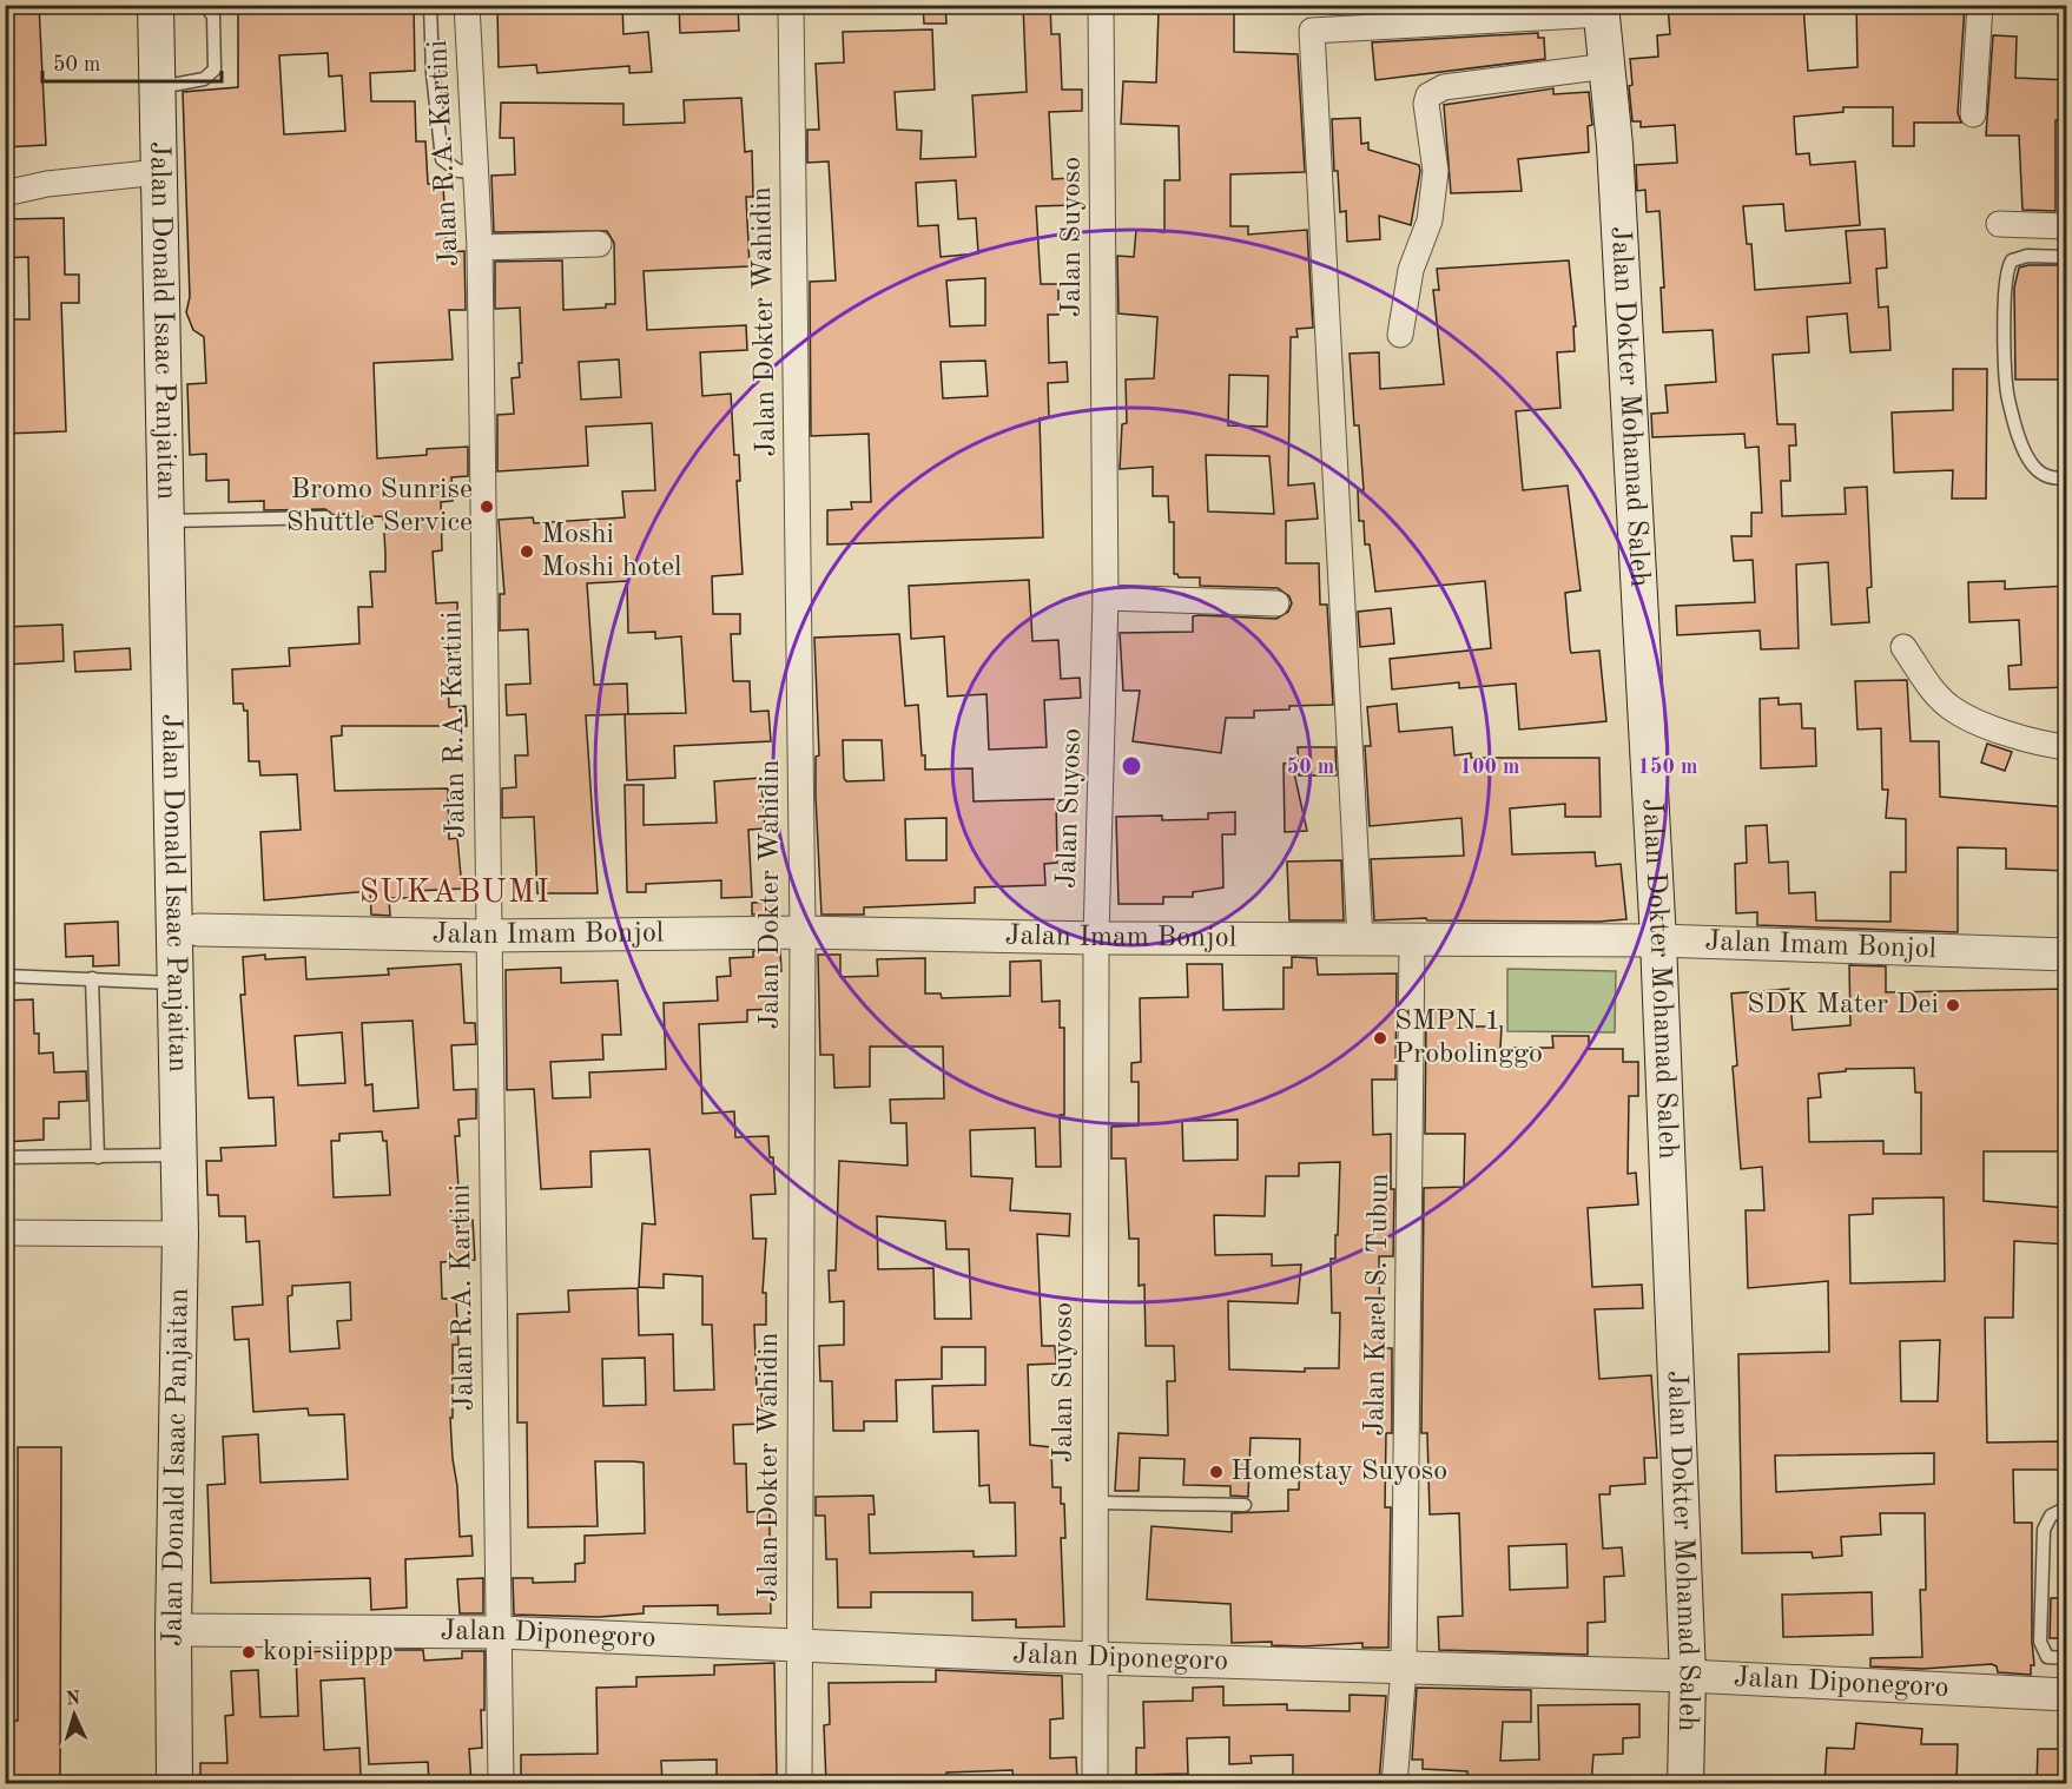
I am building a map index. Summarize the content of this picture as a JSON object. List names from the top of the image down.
{
  "streets": {
    "main road": ["Jalan Donald Isaac Panjaitan", "Jalan Dokter Mohamad Saleh"],
    "street": [
      "Jalan R.A. Kartini",
      "Jalan Suyoso",
      "Jalan Dokter Wahidin",
      "Jalan Imam Bonjol",
      "Jalan Karel S. Tubun",
      "Jalan Diponegoro"
    ]
  },
  "crossings": [
    ["Jalan R.A. Kartini", "Jalan Imam Bonjol"],
    ["Jalan R.A. Kartini", "Jalan Diponegoro"],
    ["Jalan Suyoso", "Jalan Imam Bonjol"],
    ["Jalan Suyoso", "Jalan Diponegoro"],
    ["Jalan Donald Isaac Panjaitan", "Jalan Imam Bonjol"],
    ["Jalan Donald Isaac Panjaitan", "Jalan Diponegoro"],
    ["Jalan Dokter Wahidin", "Jalan Imam Bonjol"],
    ["Jalan Dokter Wahidin", "Jalan Diponegoro"],
    ["Jalan Dokter Mohamad Saleh", "Jalan Imam Bonjol"],
    ["Jalan Dokter Mohamad Saleh", "Jalan Diponegoro"],
    ["Jalan Imam Bonjol", "Jalan Karel S. Tubun"],
    ["Jalan Karel S. Tubun", "Jalan Diponegoro"]
  ],
  "districts": ["SUKABUMI"],
  "places": [
    "Bromo Sunrise Shuttle Service",
    "Moshi Moshi hotel",
    "SDK Mater Dei",
    "SMPN 1 Probolinggo",
    "Homestay Suyoso",
    "kopi siippp"
  ],
  "scale_bar": "50 m",
  "north": "top",
  "rings": ["50 m", "100 m", "150 m"]
}
